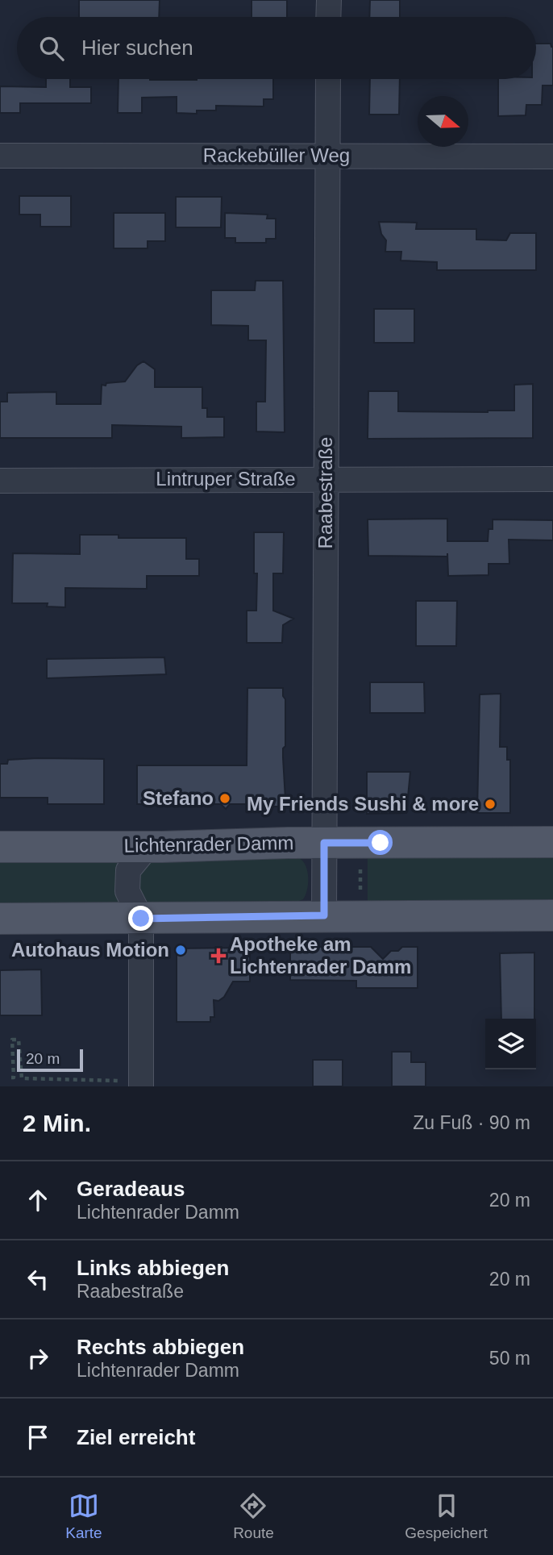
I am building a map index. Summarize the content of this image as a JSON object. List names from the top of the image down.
{
  "streets": {
    "main road": ["Lichtenrader Damm"],
    "street": ["Rackebüller Weg", "Lintruper Straße", "Raabestraße"]
  },
  "crossings": [
    ["Rackebüller Weg", "Raabestraße"],
    ["Lintruper Straße", "Raabestraße"],
    ["Raabestraße", "Lichtenrader Damm"]
  ],
  "places": {
    "other": ["Stefano", "My Friends Sushi & more", "Autohaus Motion"],
    "health": ["Apotheke am Lichtenrader Damm"]
  },
  "scale_bar": "20 m",
  "north": "right",
  "page": {
    "search": "Hier suchen",
    "scale": "20 m",
    "heading": ["2 Min.", "Zu Fuß · 90 m"],
    "list": [
      ["Geradeaus", "Lichtenrader Damm", "20 m"],
      ["Links abbiegen", "Raabestraße", "20 m"],
      ["Rechts abbiegen", "Lichtenrader Damm", "50 m"],
      "Ziel erreicht"
    ],
    "nav": ["Karte", "Route", "Gespeichert"]
  }
}
